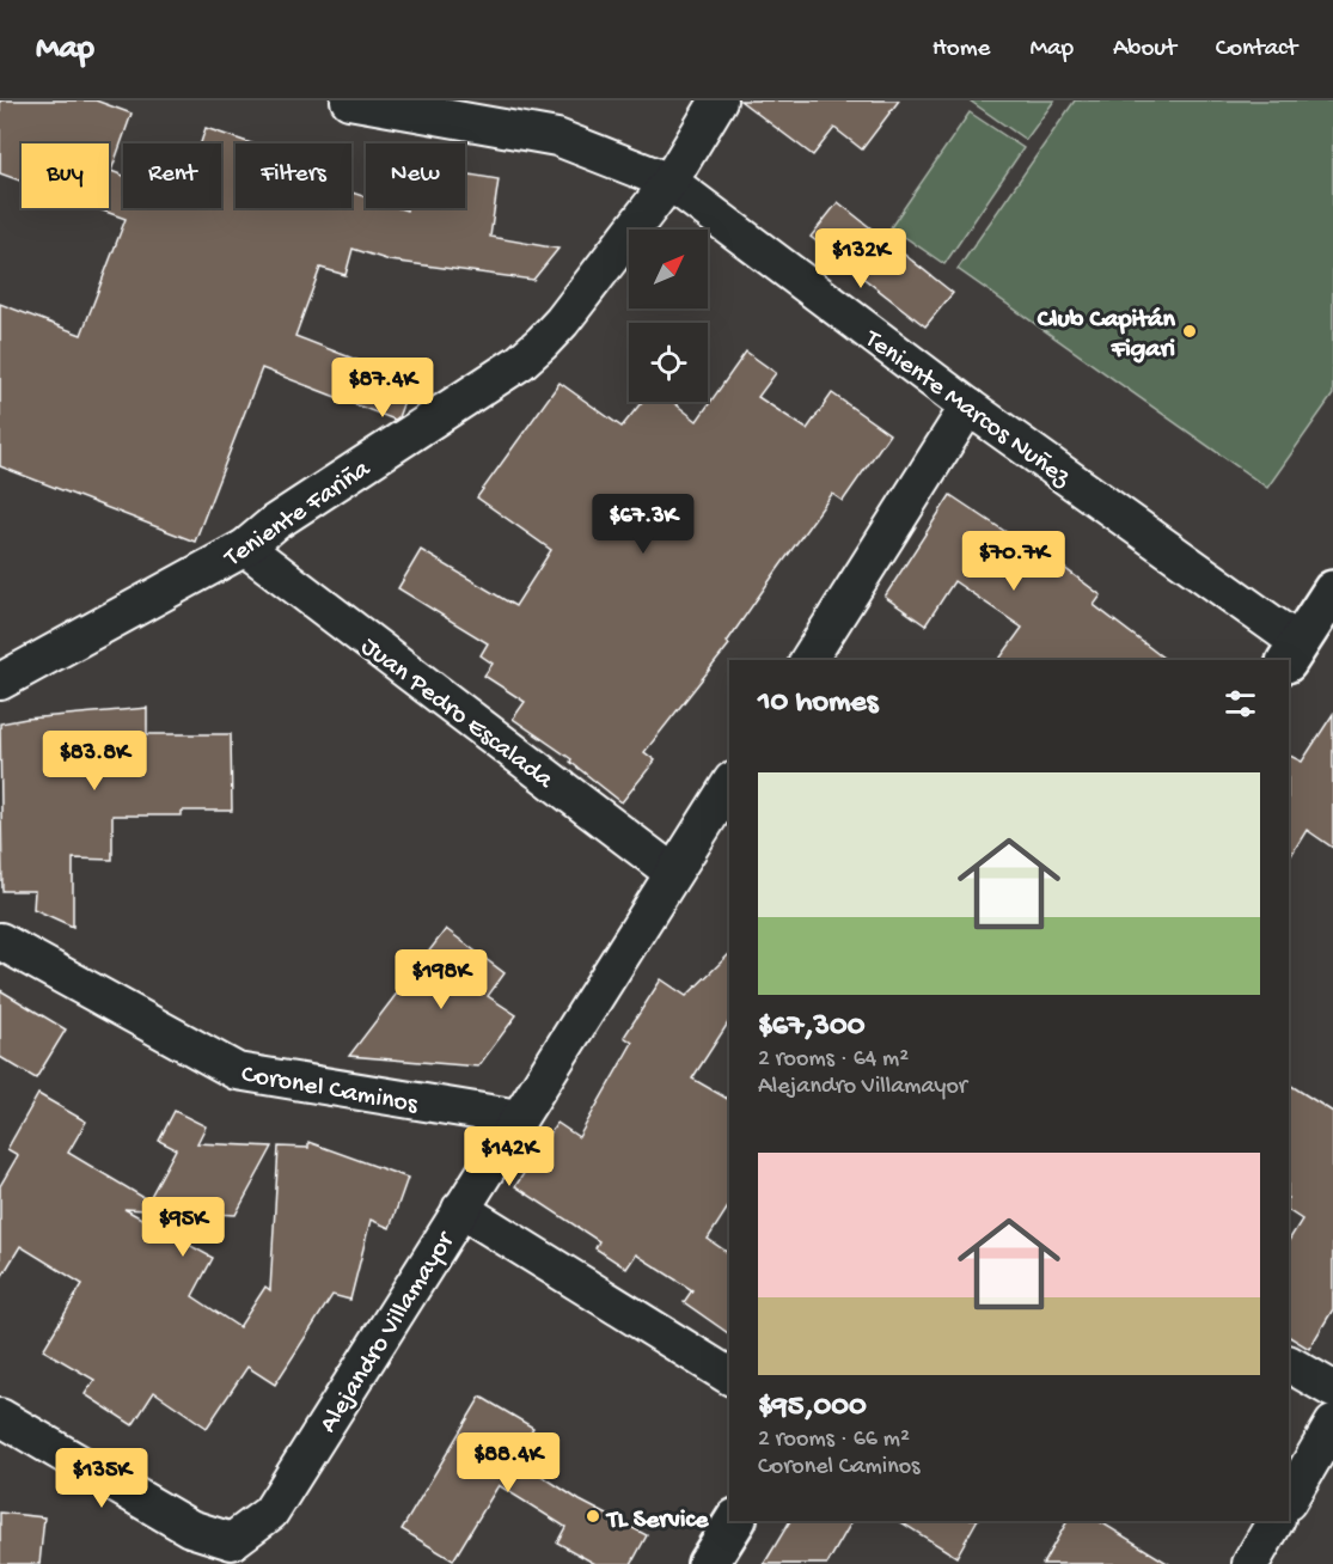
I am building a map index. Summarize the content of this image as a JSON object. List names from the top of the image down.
{
  "streets": {
    "street": [
      "Teniente Marcos Nuñez",
      "Teniente Fariña",
      "Juan Pedro Escalada",
      "Coronel Caminos",
      "Alejandro Villamayor"
    ]
  },
  "crossings": [
    ["Teniente Marcos Nuñez", "Teniente Fariña"],
    ["Teniente Fariña", "Juan Pedro Escalada"],
    ["Juan Pedro Escalada", "Alejandro Villamayor"],
    ["Coronel Caminos", "Alejandro Villamayor"]
  ],
  "places": ["Club Capitán Figari", "TL Service"],
  "north": "top right",
  "page": {
    "header": "Map",
    "nav": [
      "Home",
      "Map",
      "About",
      "Contact"
    ],
    "chip": [
      "Buy",
      "Rent",
      "Filters",
      "New"
    ],
    "price": [
      "$132K",
      "$87.4K",
      "$67.3K",
      "$70.7K",
      "$83.8K",
      "$198K",
      "$142K",
      "$95K",
      "$88.4K",
      "$135K"
    ],
    "heading": "10 homes",
    "list": [
      {
        "name": "$67,300",
        "note": "2 rooms · 64 m² · Alejandro Villamayor"
      },
      {
        "name": "$95,000",
        "note": "2 rooms · 66 m² · Coronel Caminos"
      }
    ]
  }
}
